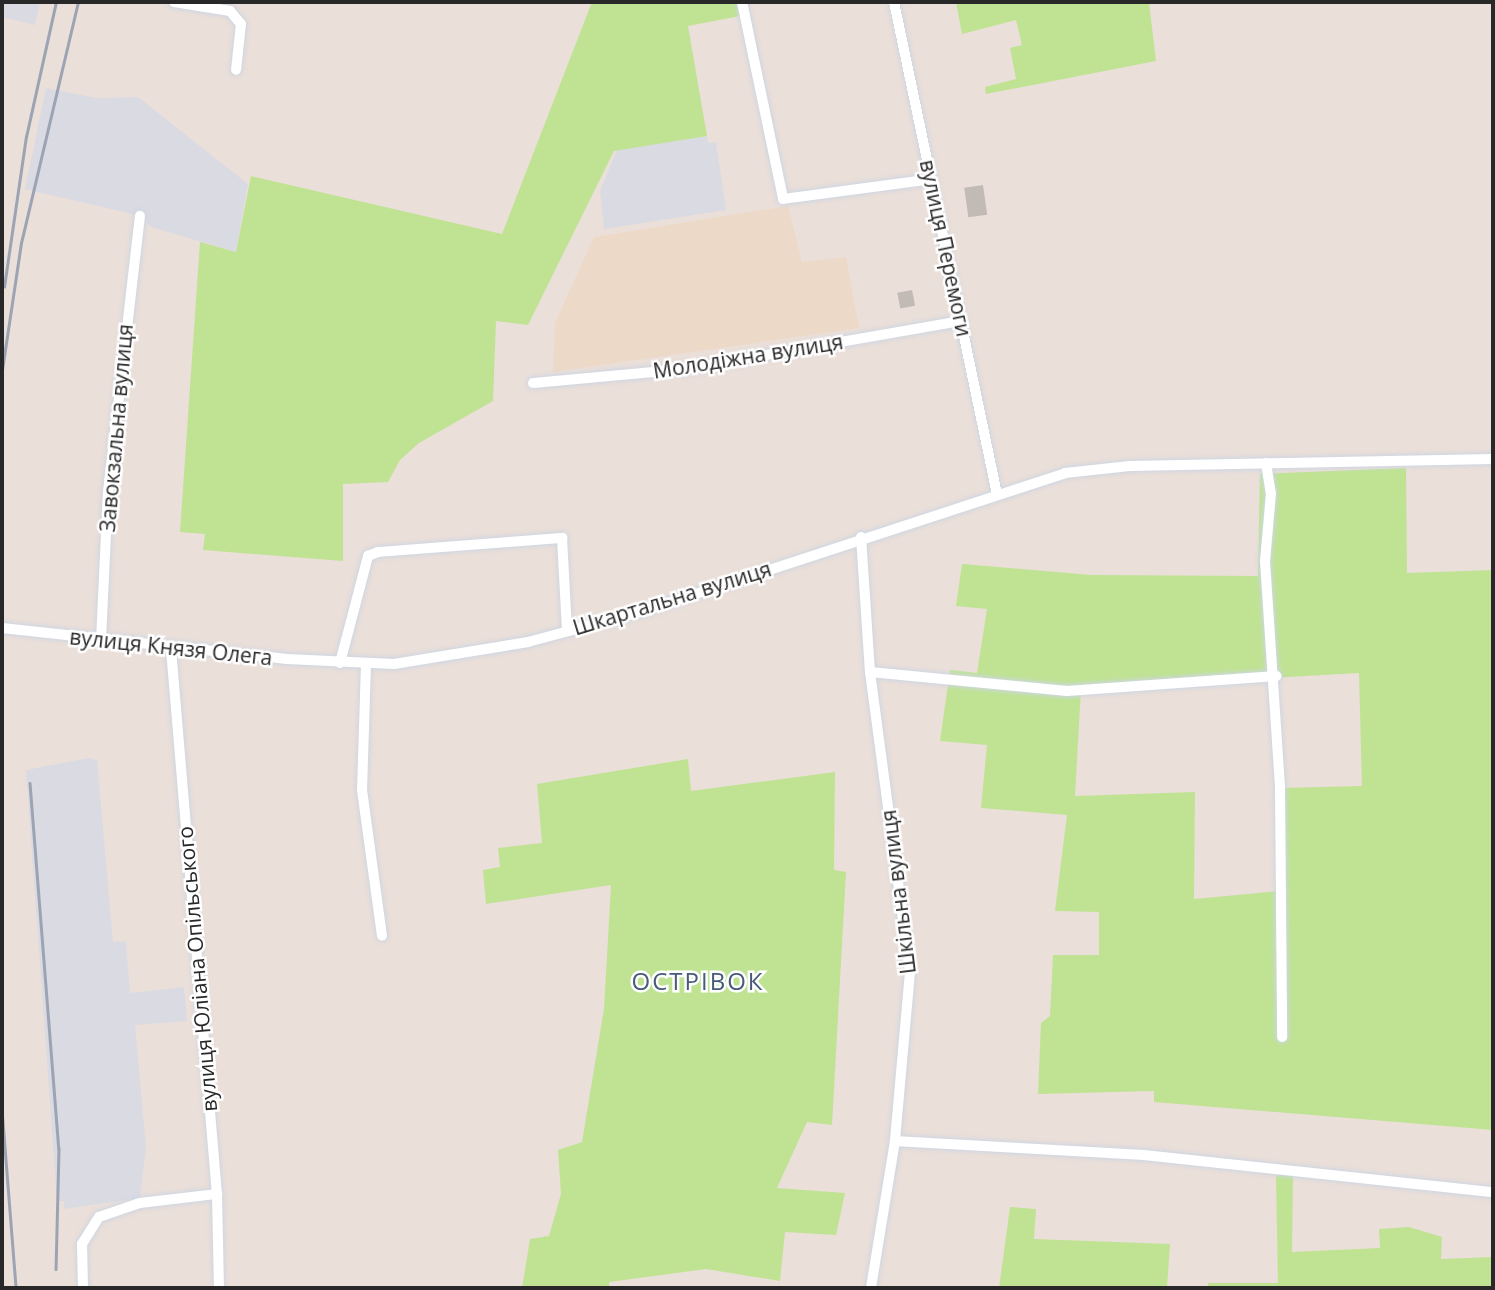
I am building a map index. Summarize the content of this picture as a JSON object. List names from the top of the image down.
{
  "streets": {
    "street": [
      "вулиця Перемоги",
      "Молодіжна вулиця",
      "Завокзальна вулиця",
      "Шкартальна вулиця",
      "вулиця Князя Олега",
      "Шкільна вулиця",
      "вулиця Юліана Опільського"
    ]
  },
  "crossings": [
    ["вулиця Перемоги", "Молодіжна вулиця"],
    ["вулиця Перемоги", "Шкартальна вулиця"],
    ["Завокзальна вулиця", "вулиця Князя Олега"],
    ["Шкартальна вулиця", "вулиця Князя Олега"],
    ["Шкартальна вулиця", "Шкільна вулиця"],
    ["вулиця Князя Олега", "вулиця Юліана Опільського"]
  ],
  "districts": ["ОСТРІВОК"]
}
